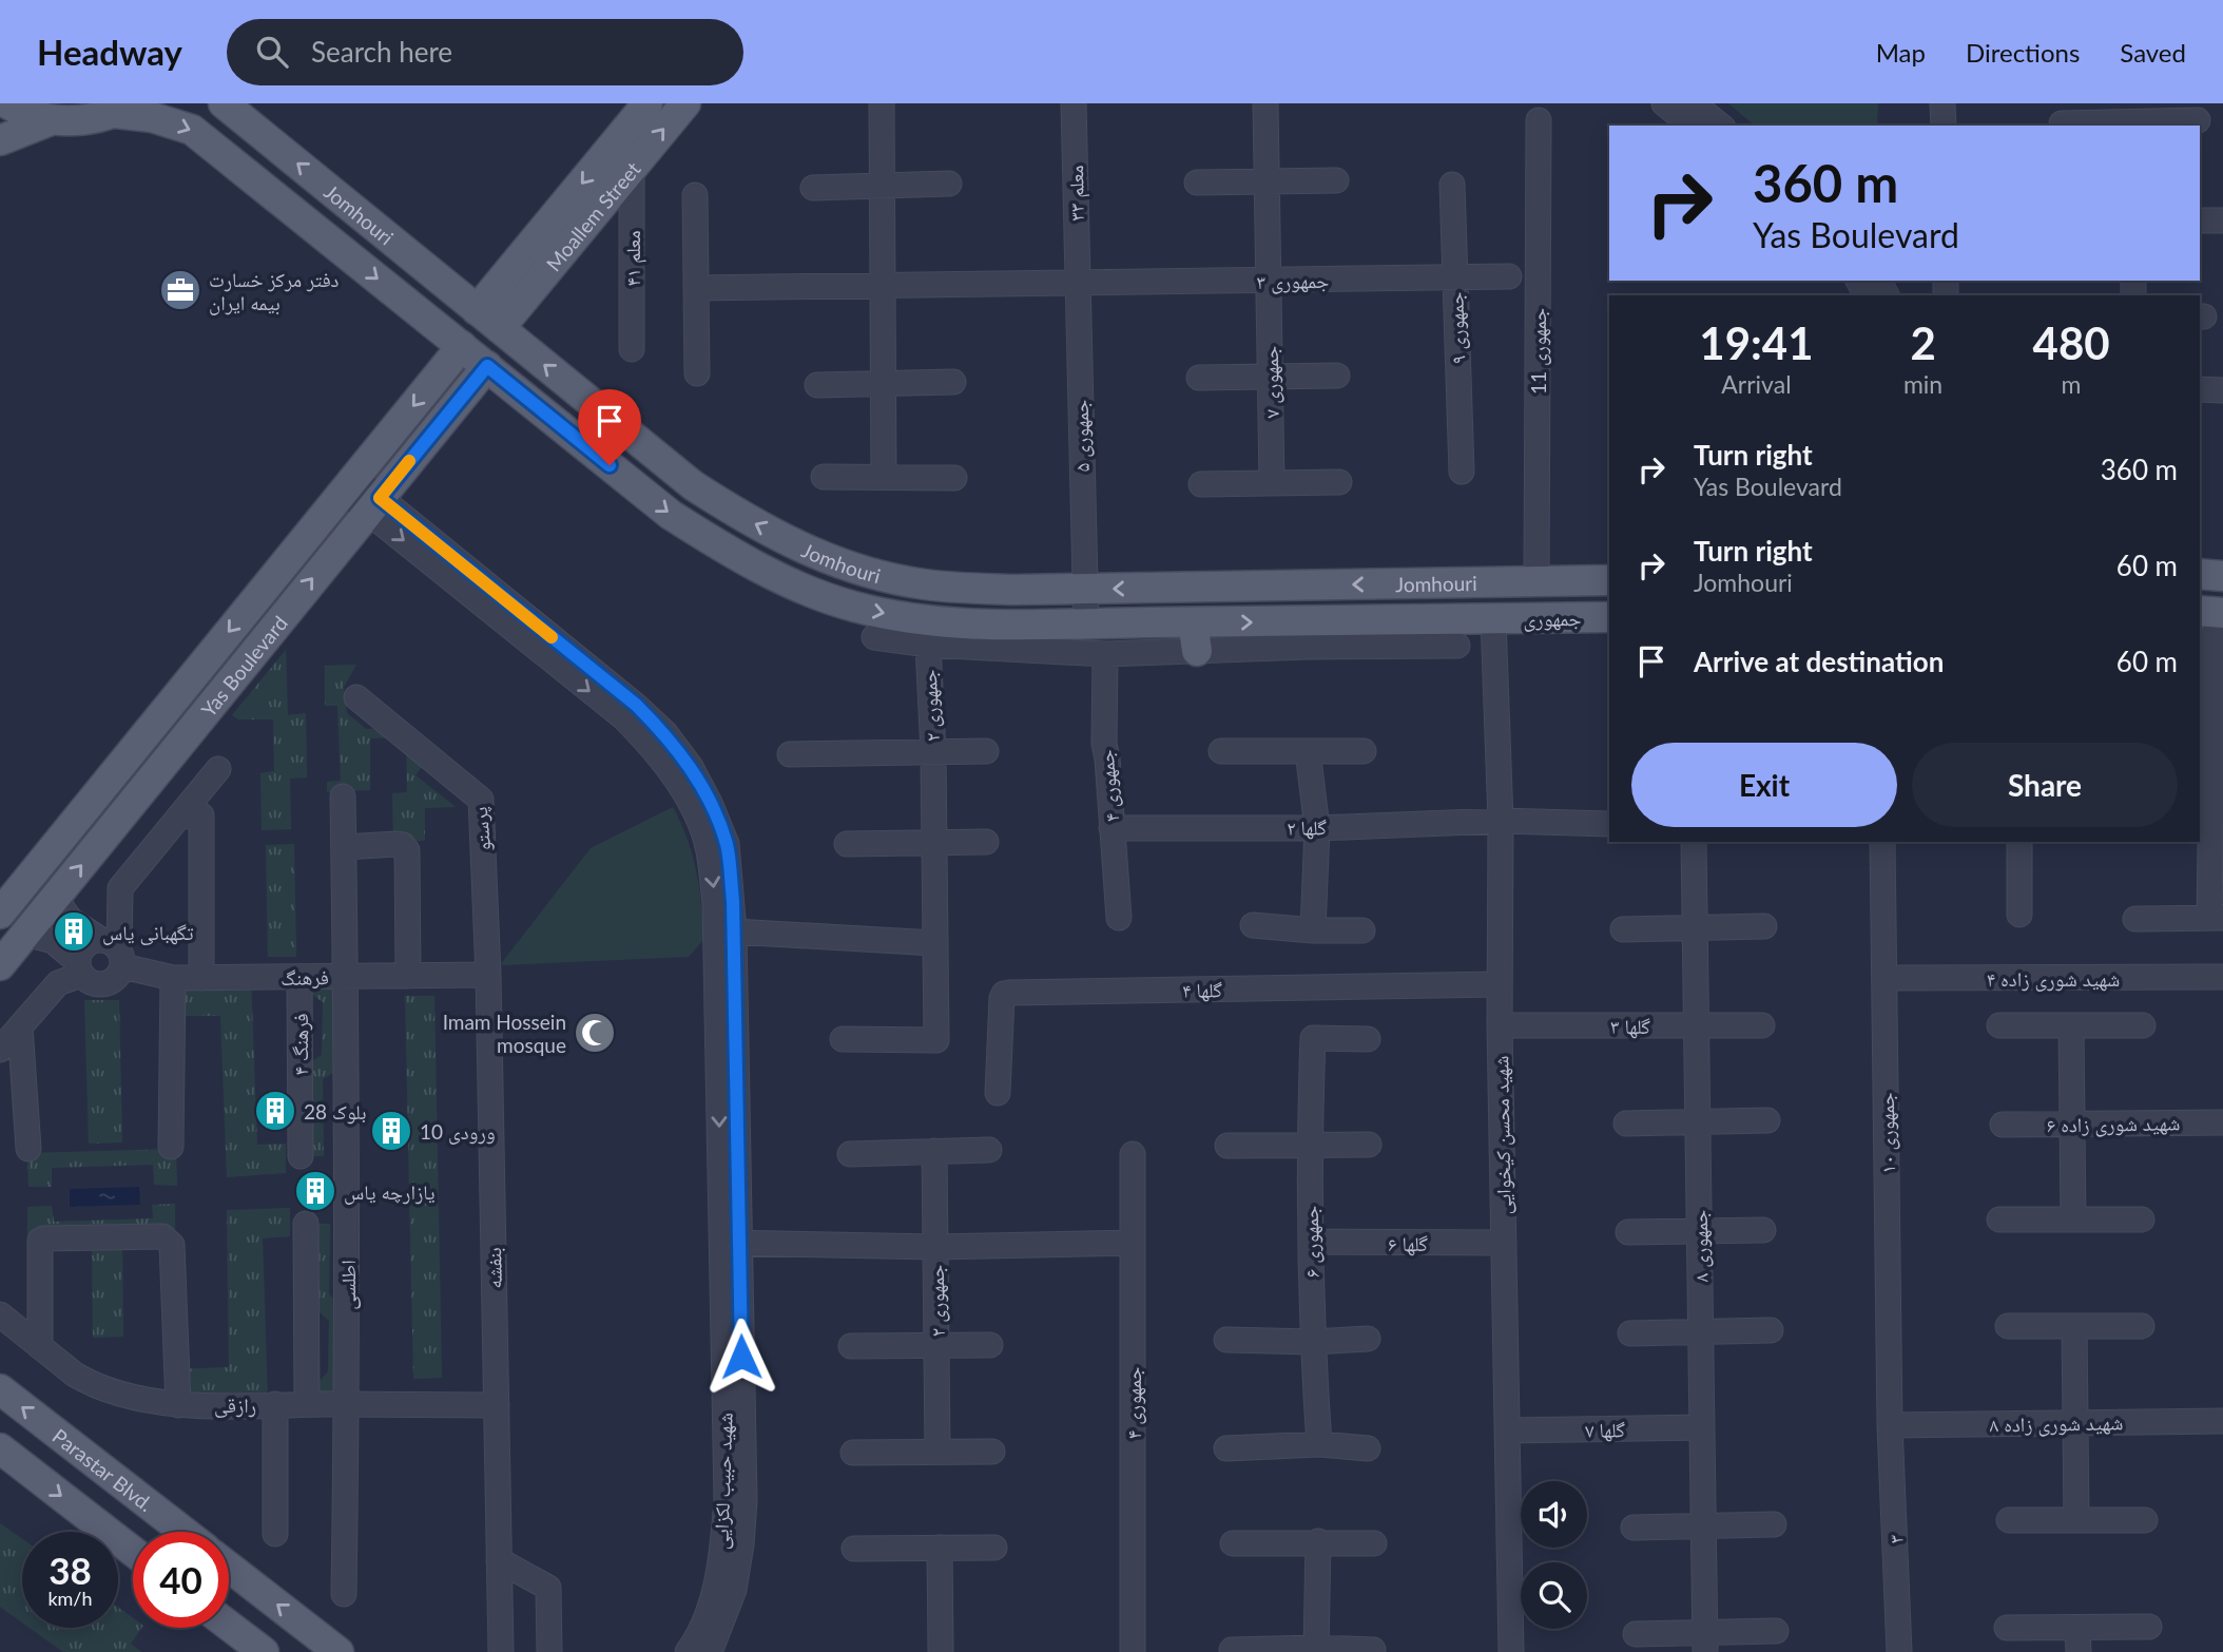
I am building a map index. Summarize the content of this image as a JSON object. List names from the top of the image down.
{
  "streets": {
    "main road": [
      "Jomhouri",
      "Moallem Street",
      "جمهوری",
      "Yas Boulevard",
      "Parastar Blvd."
    ],
    "street": [
      "معلم ۳۳",
      "معلم ۴۱",
      "جمهوری ۳",
      "جمهوری ۹",
      "جمهوری 11",
      "جمهوری ۷",
      "جمهوری ۵",
      "جمهوری ۲",
      "جمهوری ۴",
      "گلها ۲",
      "پرستو",
      "فرهنگ",
      "شهید شوری زاده ۴",
      "گلها ۴",
      "گلها ۳",
      "فرهنگ ۴",
      "شهید شوری زاده ۶",
      "جمهوری ۱۰",
      "شهید محسن کیخوایی",
      "جمهوری ۶",
      "گلها ۶",
      "جمهوری ۸",
      "بنفشه",
      "اطلسی",
      "رازقی",
      "شهید شوری زاده ۸",
      "گلها ۷",
      "شهید حبیب لکزایی",
      "۳"
    ]
  },
  "crossings": [
    ["معلم ۳۳", "جمهوری ۳"],
    ["معلم ۳۳", "جمهوری ۵"],
    ["Jomhouri", "Moallem Street"],
    ["Jomhouri", "جمهوری 11"],
    ["Jomhouri", "جمهوری ۵"],
    ["Jomhouri", "جمهوری"],
    ["Jomhouri", "Yas Boulevard"],
    ["Jomhouri", "شهید محسن کیخوایی"],
    ["Moallem Street", "معلم ۴۱"],
    ["جمهوری ۳", "جمهوری ۹"],
    ["جمهوری ۳", "جمهوری ۷"],
    ["جمهوری ۳", "جمهوری ۵"],
    ["جمهوری", "شهید محسن کیخوایی"],
    ["Yas Boulevard", "شهید حبیب لکزایی"],
    ["جمهوری ۴", "گلها ۲"],
    ["گلها ۲", "شهید محسن کیخوایی"],
    ["پرستو", "فرهنگ"],
    ["پرستو", "بنفشه"],
    ["فرهنگ", "فرهنگ ۴"],
    ["فرهنگ", "بنفشه"],
    ["فرهنگ", "اطلسی"],
    ["شهید شوری زاده ۴", "جمهوری ۱۰"],
    ["گلها ۴", "شهید محسن کیخوایی"],
    ["گلها ۳", "شهید محسن کیخوایی"],
    ["گلها ۳", "جمهوری ۸"],
    ["جمهوری ۱۰", "شهید شوری زاده ۸"],
    ["جمهوری ۱۰", "۳"],
    ["شهید محسن کیخوایی", "گلها ۶"],
    ["شهید محسن کیخوایی", "گلها ۷"],
    ["جمهوری ۶", "گلها ۶"],
    ["جمهوری ۸", "گلها ۷"],
    ["بنفشه", "رازقی"],
    ["اطلسی", "رازقی"],
    ["شهید شوری زاده ۸", "۳"]
  ],
  "places": {
    "office": ["دفتر مرکز خسارت بیمه ایران"],
    "building": [
      "تگهبانی یاس",
      "بلوک 28",
      "ورودی 10",
      "یازارچه یاس"
    ],
    "mosque": ["Imam Hossein mosque"]
  },
  "page": {
    "header": "Headway",
    "search": "Search here",
    "nav": ["Map", "Directions", "Saved"],
    "turn": ["360 m", "Yas Boulevard"],
    "eta": [
      "19:41",
      "Arrival",
      "2",
      "min",
      "480",
      "m"
    ],
    "list": [
      {
        "name": "Turn right",
        "note": "Yas Boulevard",
        "value": "360 m"
      },
      {
        "name": "Turn right",
        "note": "Jomhouri",
        "value": "60 m"
      },
      {
        "name": "Arrive at destination",
        "value": "60 m"
      }
    ],
    "buttons": ["Exit", "Share"],
    "speed": "38 km/h",
    "limit": "40"
  }
}
